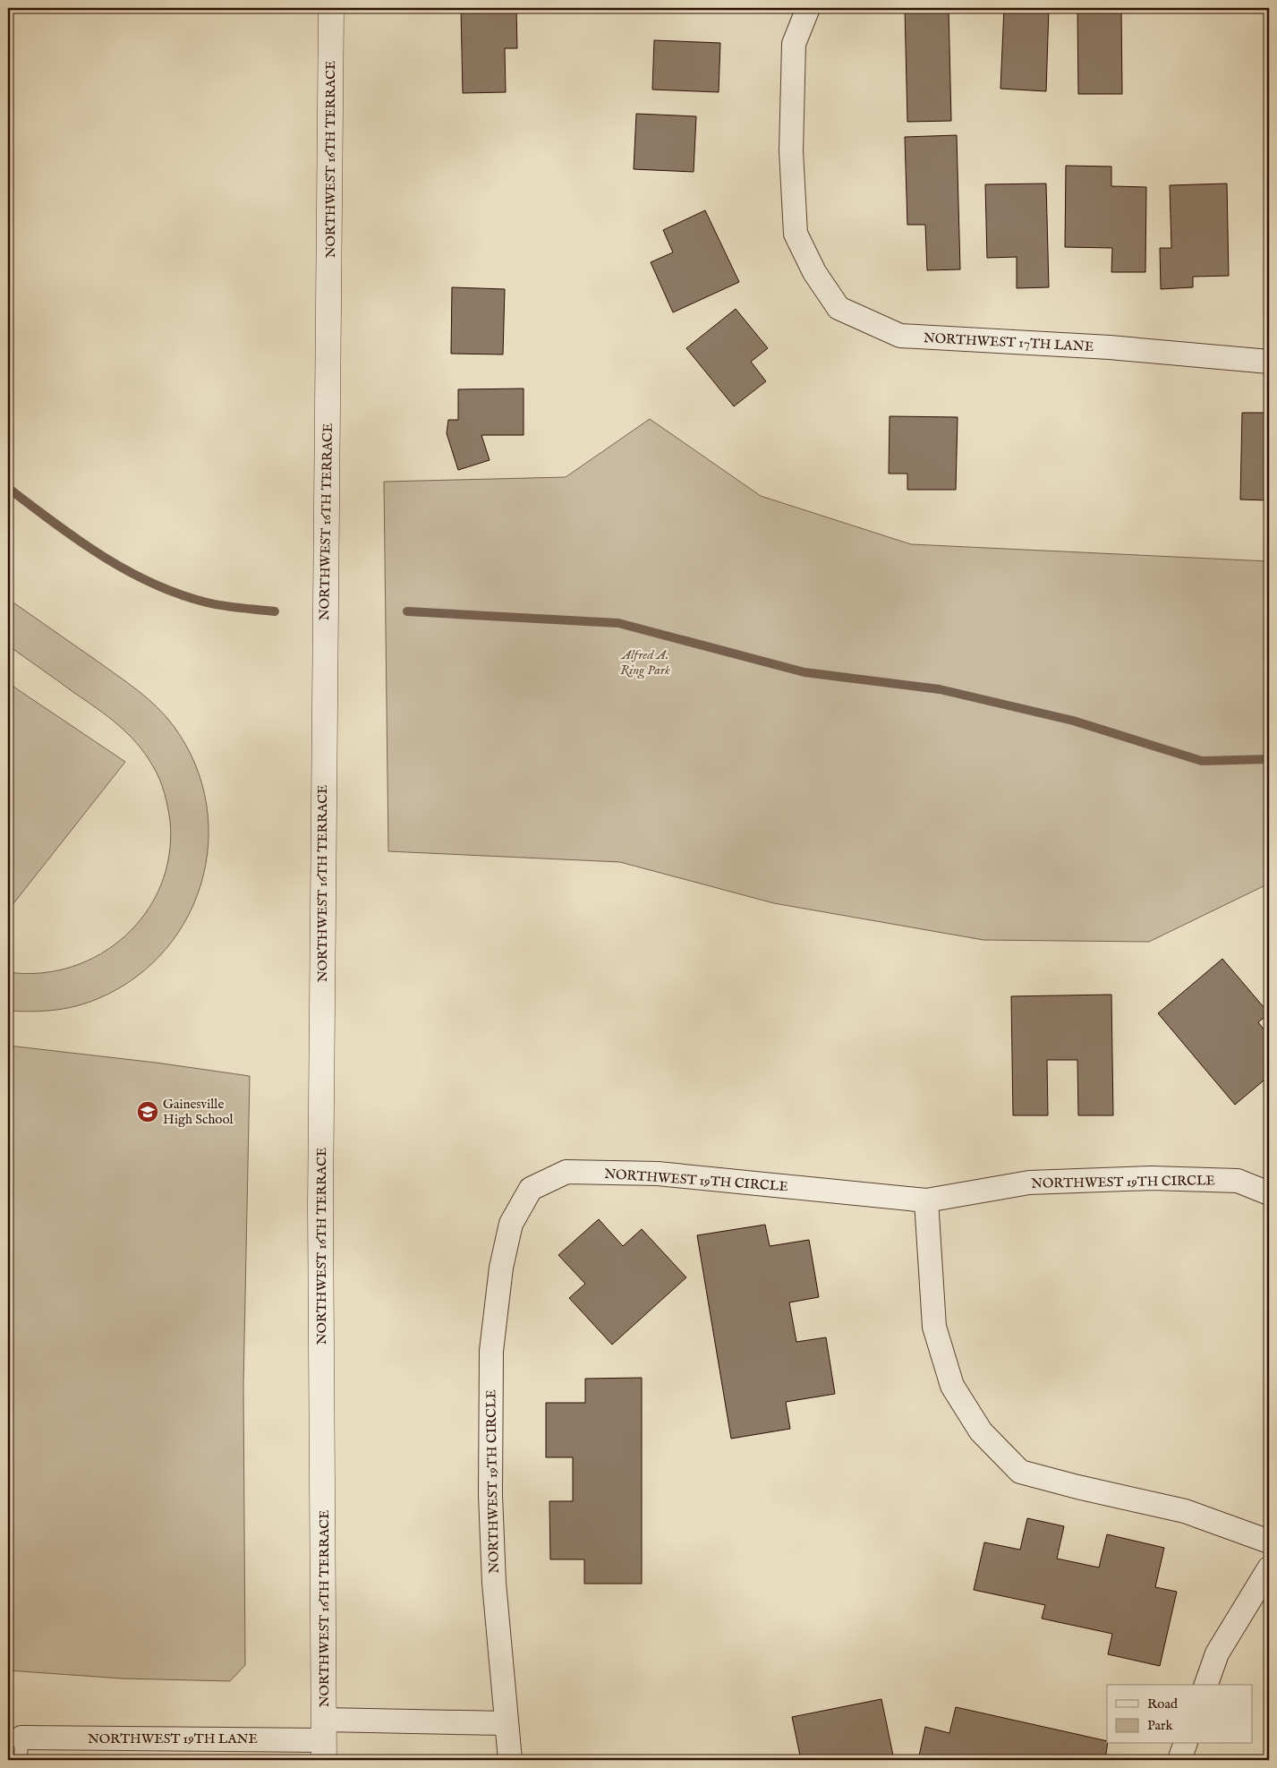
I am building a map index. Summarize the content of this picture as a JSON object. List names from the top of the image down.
{
  "streets": {
    "street": [
      "NORTHWEST 16TH TERRACE",
      "NORTHWEST 17TH LANE",
      "NORTHWEST 19TH CIRCLE",
      "NORTHWEST 19TH LANE"
    ]
  },
  "crossings": [
    ["NORTHWEST 16TH TERRACE", "NORTHWEST 19TH LANE"]
  ],
  "parks": ["Alfred A. Ring Park"],
  "places": {
    "school or university": ["Gainesville High School"]
  },
  "legend": ["Road", "Park"]
}
